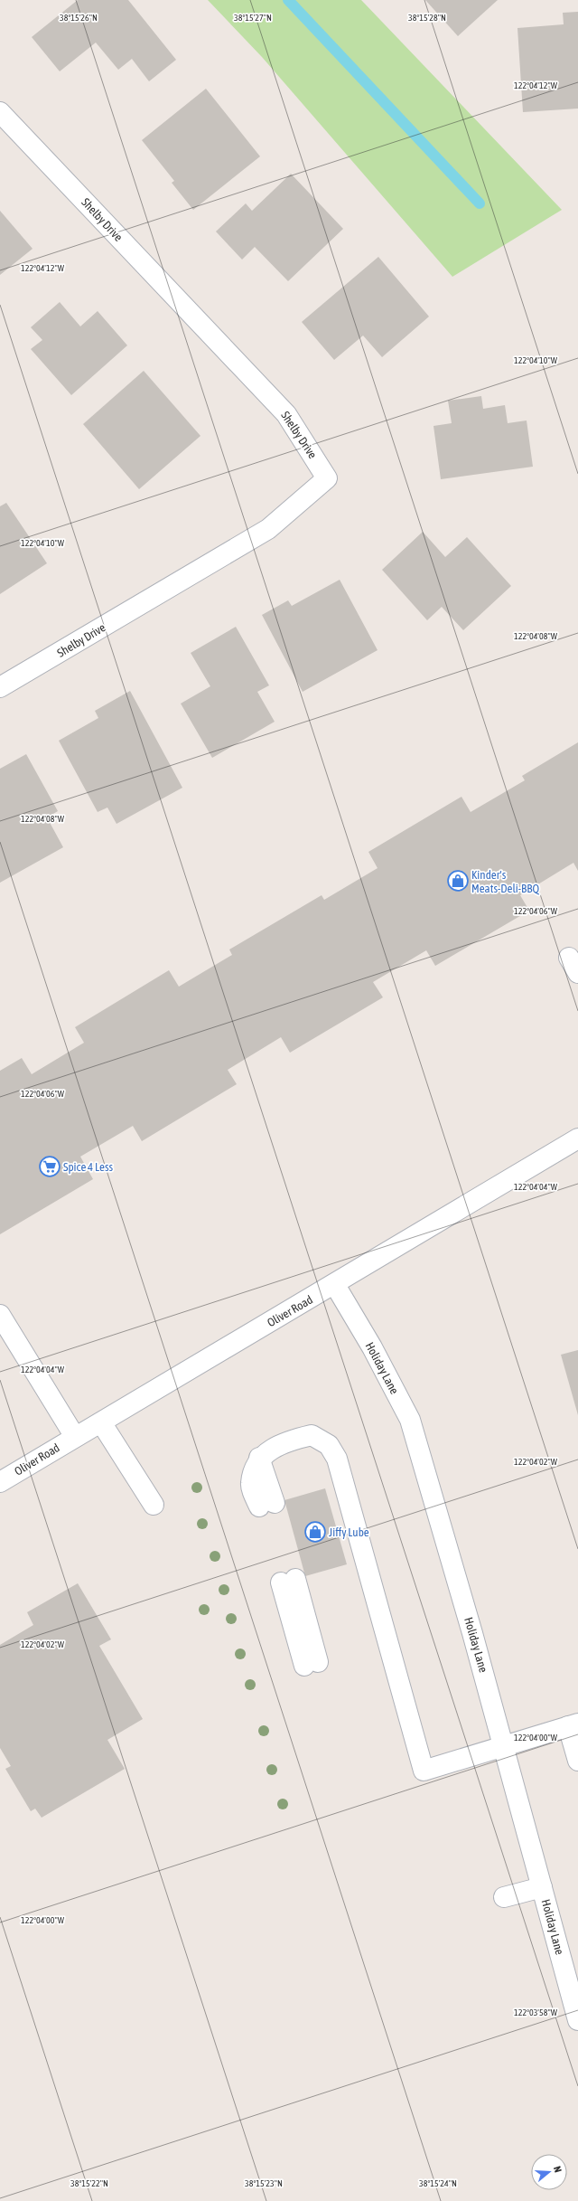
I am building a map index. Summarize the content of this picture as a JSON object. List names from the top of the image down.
{
  "streets": {
    "street": ["Shelby Drive", "Oliver Road", "Holiday Lane"]
  },
  "crossings": [
    ["Oliver Road", "Holiday Lane"]
  ],
  "places": {
    "shop": ["Kinder's Meats-Deli-BBQ", "Jiffy Lube"],
    "supermarket": ["Spice 4 Less"]
  },
  "north": "right",
  "coordinates": [
    "38°15'26\"N",
    "38°15'27\"N",
    "38°15'28\"N",
    "122°04'12\"W",
    "122°04'10\"W",
    "122°04'08\"W",
    "122°04'06\"W",
    "122°04'04\"W",
    "122°04'02\"W",
    "122°04'00\"W",
    "122°03'58\"W",
    "38°15'22\"N",
    "38°15'23\"N",
    "38°15'24\"N"
  ]
}
